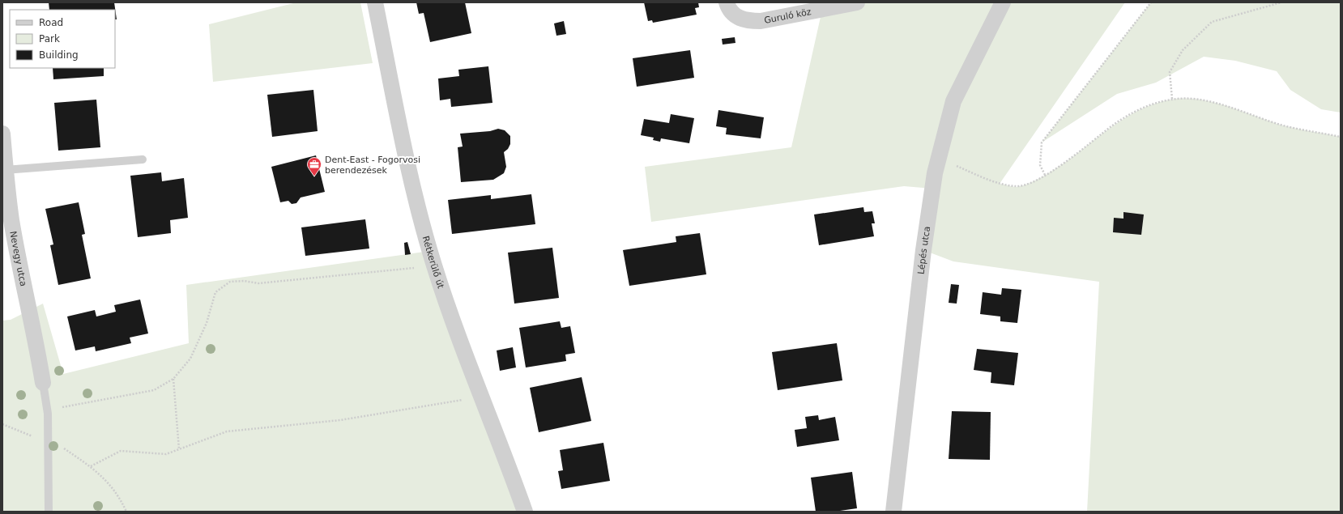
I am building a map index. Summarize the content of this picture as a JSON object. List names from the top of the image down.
{
  "streets": {
    "street": [
      "Guruló köz",
      "Lépés utca",
      "Nevegy utca",
      "Rétkerülő út"
    ]
  },
  "places": {
    "office": ["Dent-East - Fogorvosi berendezések"]
  },
  "legend": ["Road", "Park", "Building"]
}
